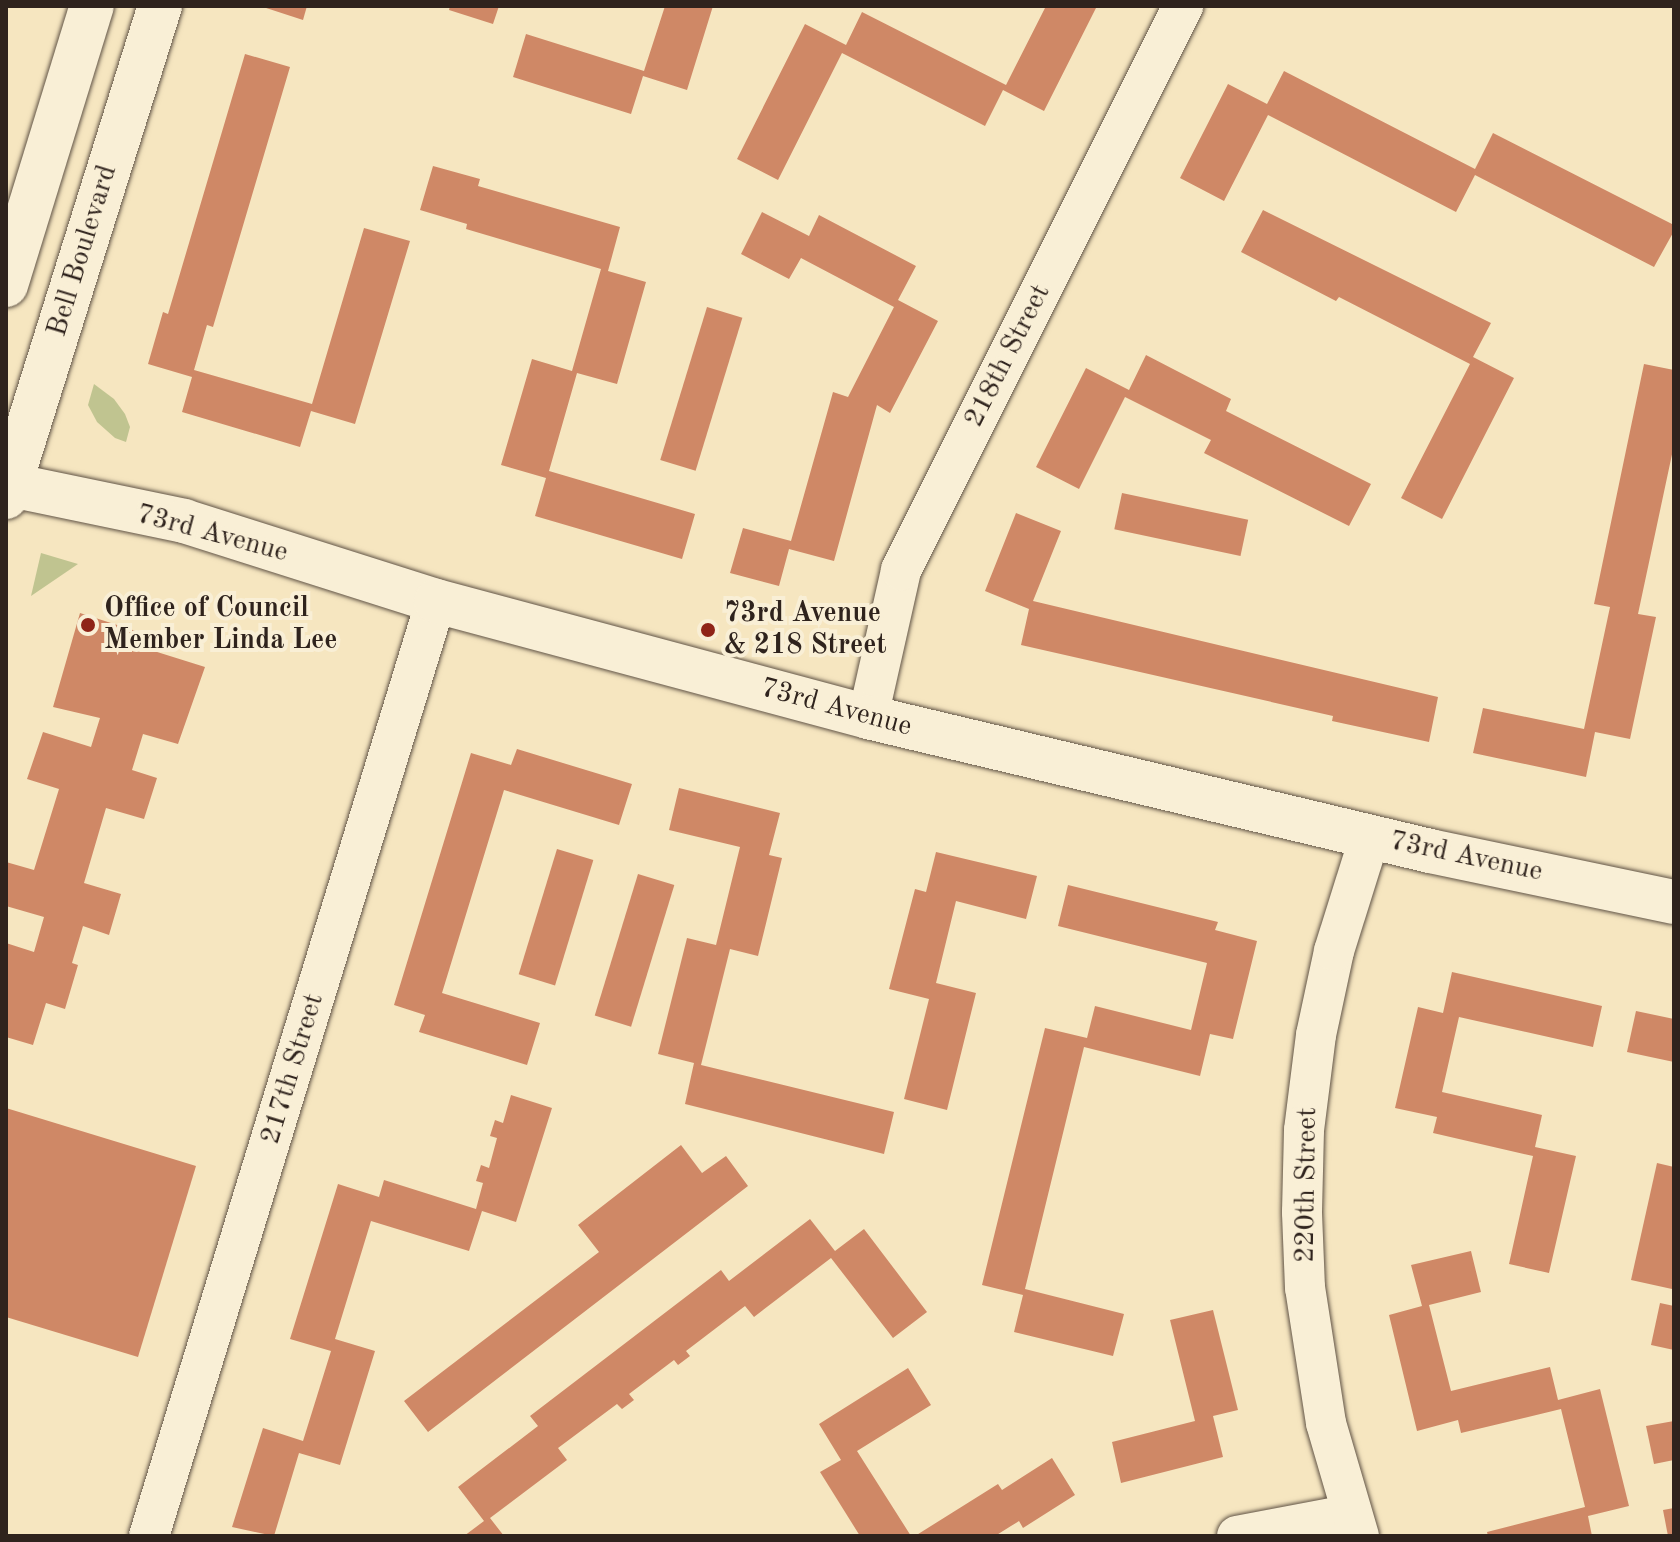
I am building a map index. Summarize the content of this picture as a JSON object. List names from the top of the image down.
{
  "streets": {
    "street": [
      "Bell Boulevard",
      "218th Street",
      "73rd Avenue",
      "217th Street",
      "220th Street"
    ]
  },
  "crossings": [
    ["Bell Boulevard", "73rd Avenue"],
    ["218th Street", "73rd Avenue"],
    ["73rd Avenue", "217th Street"],
    ["73rd Avenue", "220th Street"]
  ],
  "places": ["Office of Council Member Linda Lee", "73rd Avenue & 218 Street"]
}
